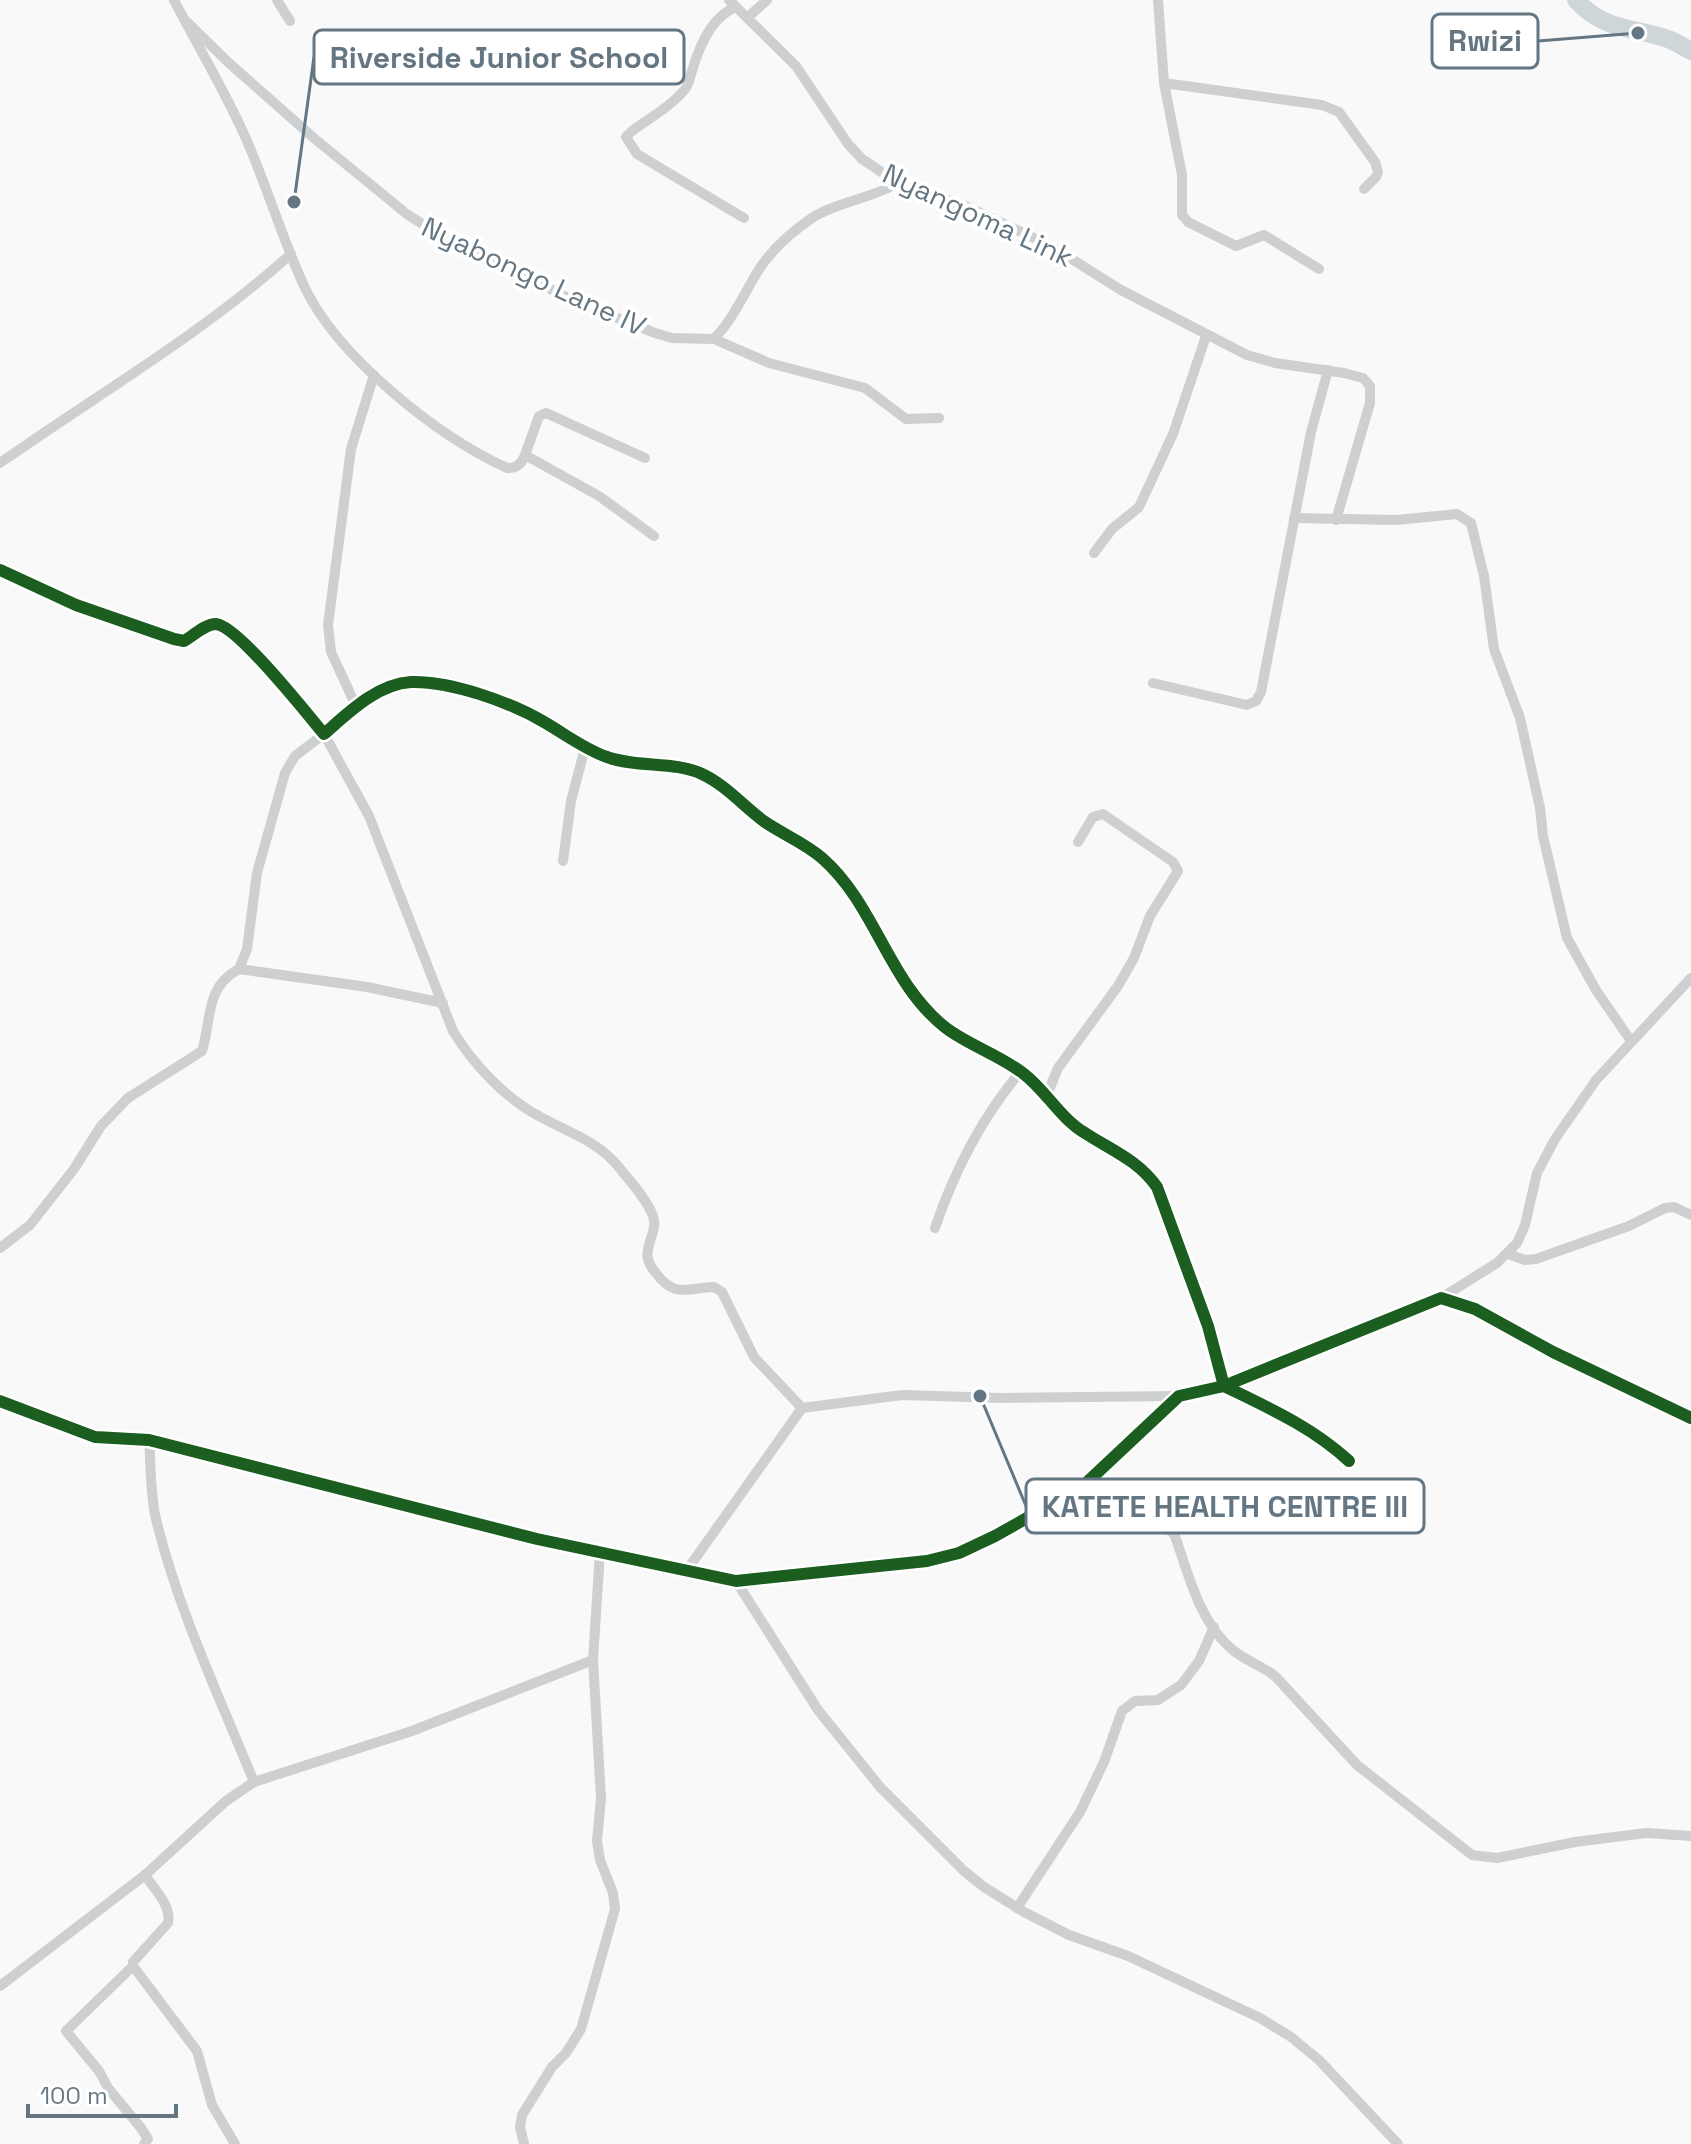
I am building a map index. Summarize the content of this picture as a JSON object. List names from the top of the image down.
{
  "streets": {
    "street": ["Nyangoma Link", "Nyabongo Lane IV"]
  },
  "places": ["Rwizi", "Riverside Junior School", "KATETE HEALTH CENTRE III"],
  "scale_bar": "100 m"
}
